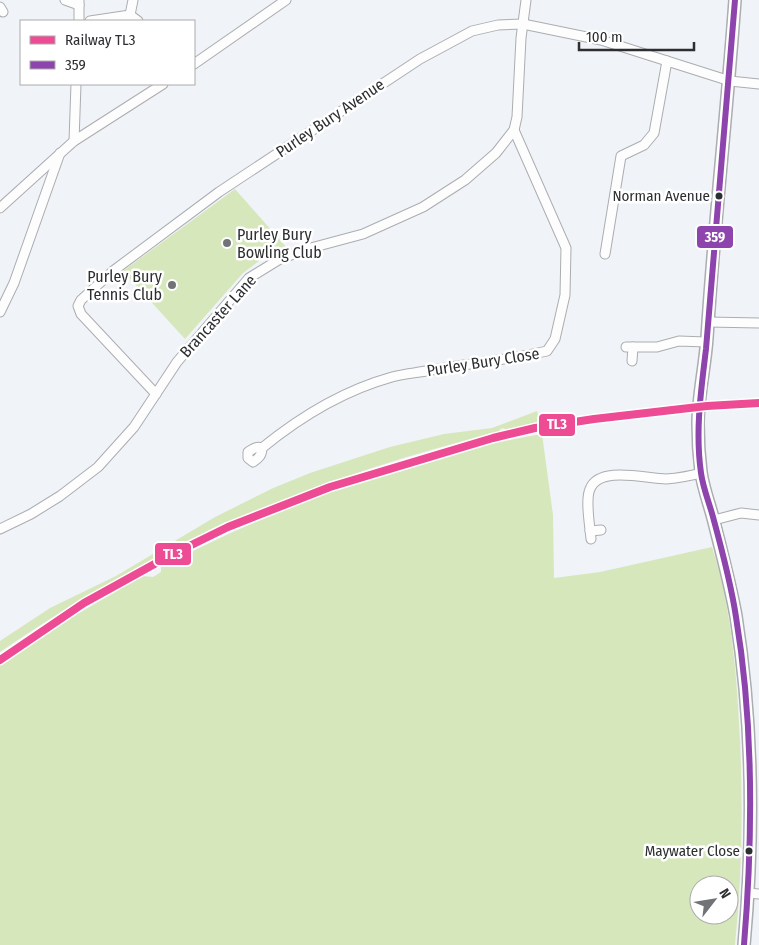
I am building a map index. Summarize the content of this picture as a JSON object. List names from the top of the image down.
{
  "streets": {
    "street": ["Purley Bury Avenue", "Brancaster Lane", "Purley Bury Close"]
  },
  "crossings": [
    ["Purley Bury Avenue", "Brancaster Lane"],
    ["Brancaster Lane", "Purley Bury Close"]
  ],
  "places": [
    "Norman Avenue",
    "Purley Bury Bowling Club",
    "Purley Bury Tennis Club",
    "Maywater Close"
  ],
  "lines": ["transit line 359", "rail line TL3"],
  "legend": ["Railway TL3", "359"],
  "scale_bar": "100 m",
  "north": "top right"
}
